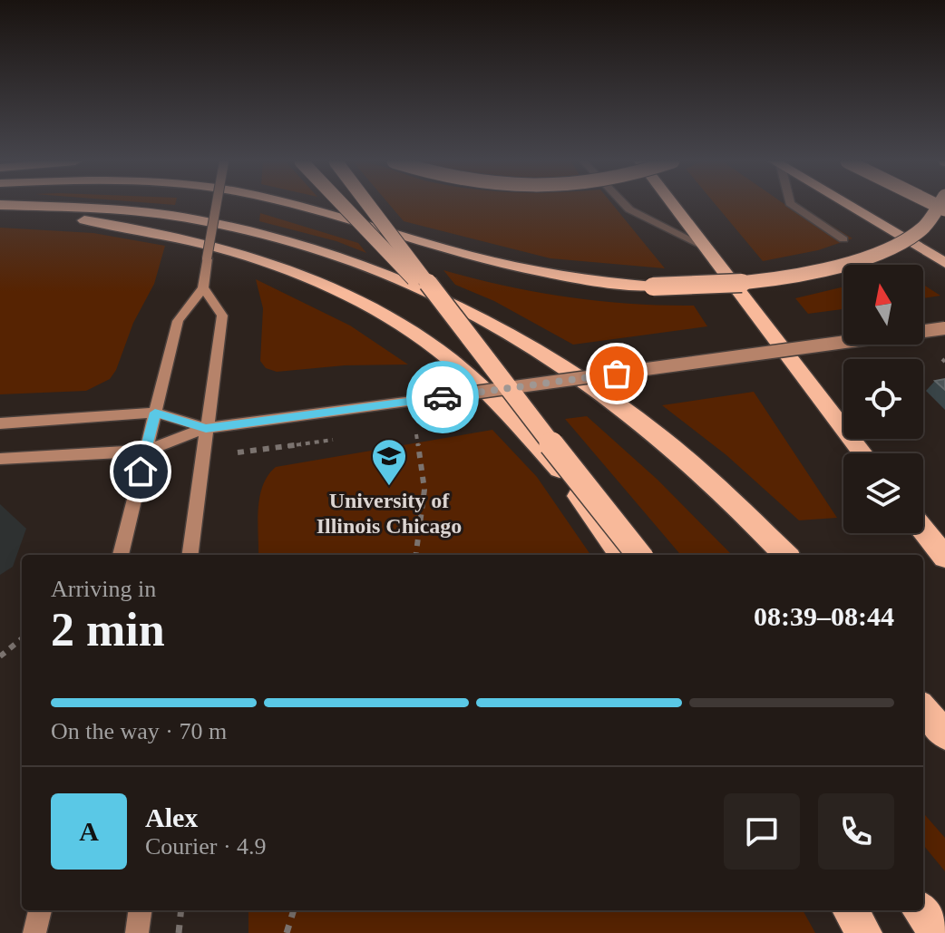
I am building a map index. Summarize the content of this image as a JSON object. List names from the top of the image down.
{
  "places": {
    "school or university": ["University of Illinois Chicago"]
  },
  "north": "top",
  "page": {
    "heading": ["2 min", "Arriving in", "08:39–08:44"],
    "panel": ["Alex", "Courier · 4.9"],
    "bar": "On the way · 70 m",
    "round": "A"
  }
}
